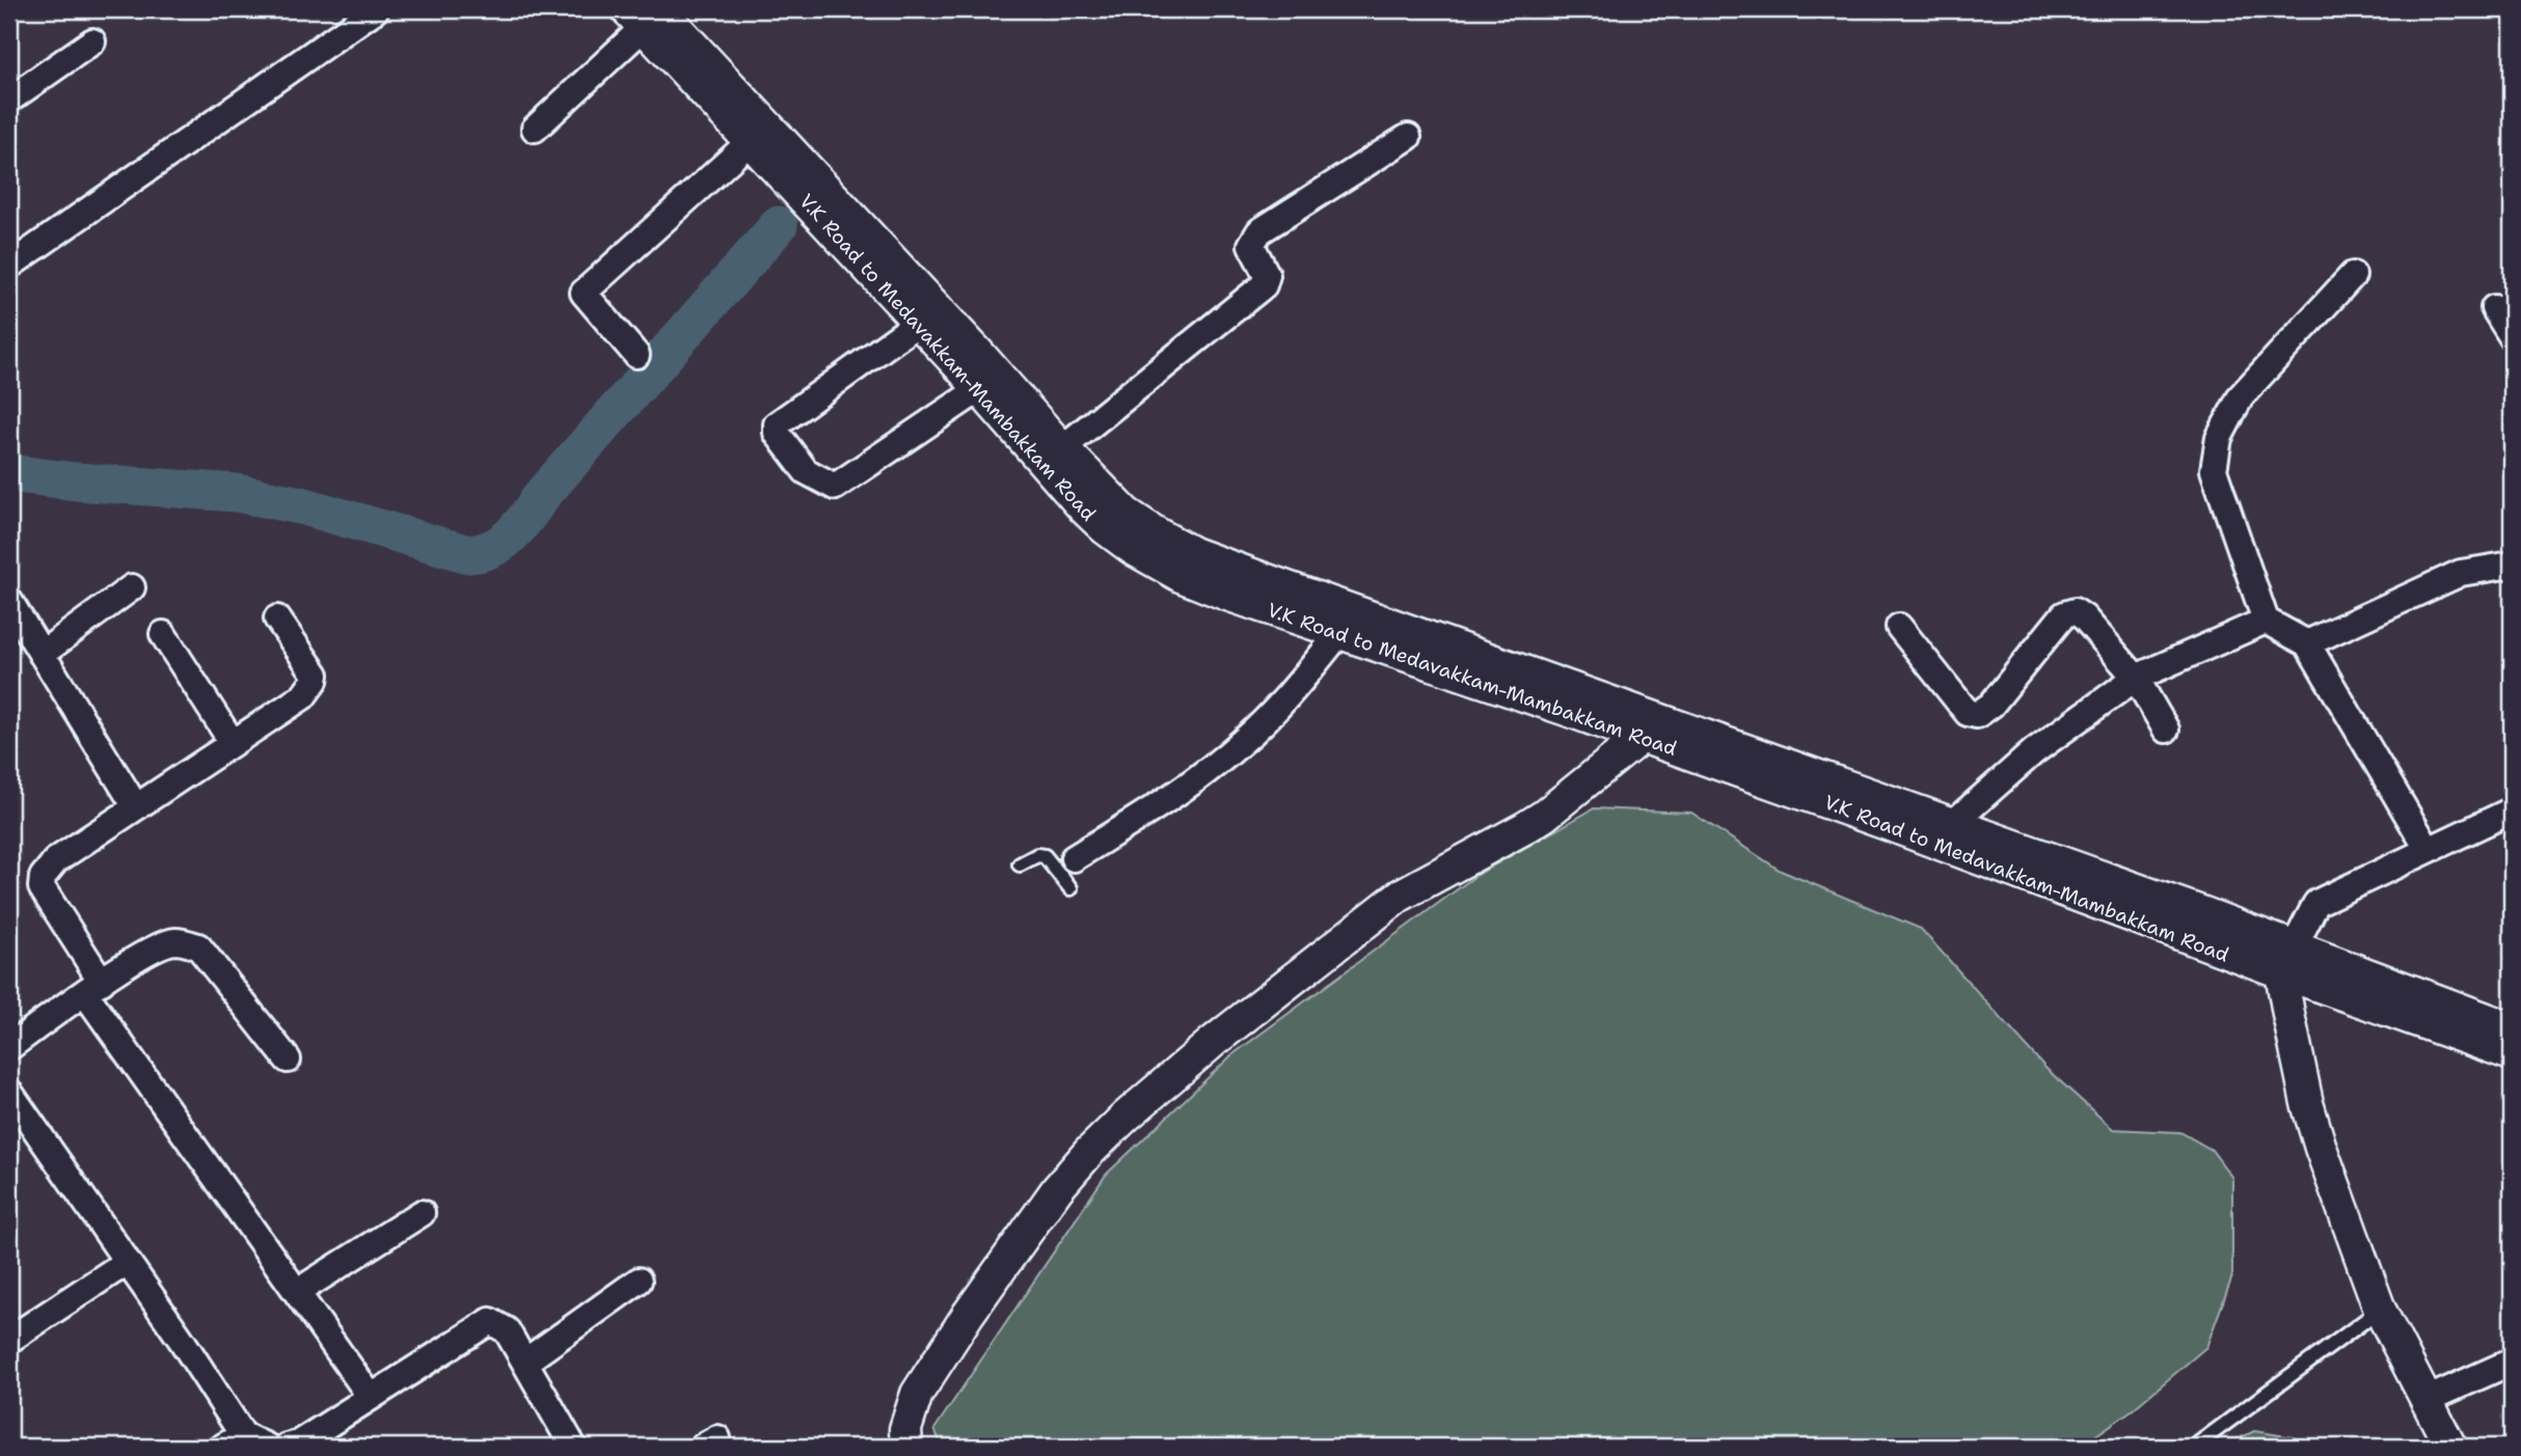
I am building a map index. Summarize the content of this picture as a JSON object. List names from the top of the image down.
{
  "streets": {
    "street": ["V.K Road to Medavakkam-Mambakkam Road"]
  }
}
